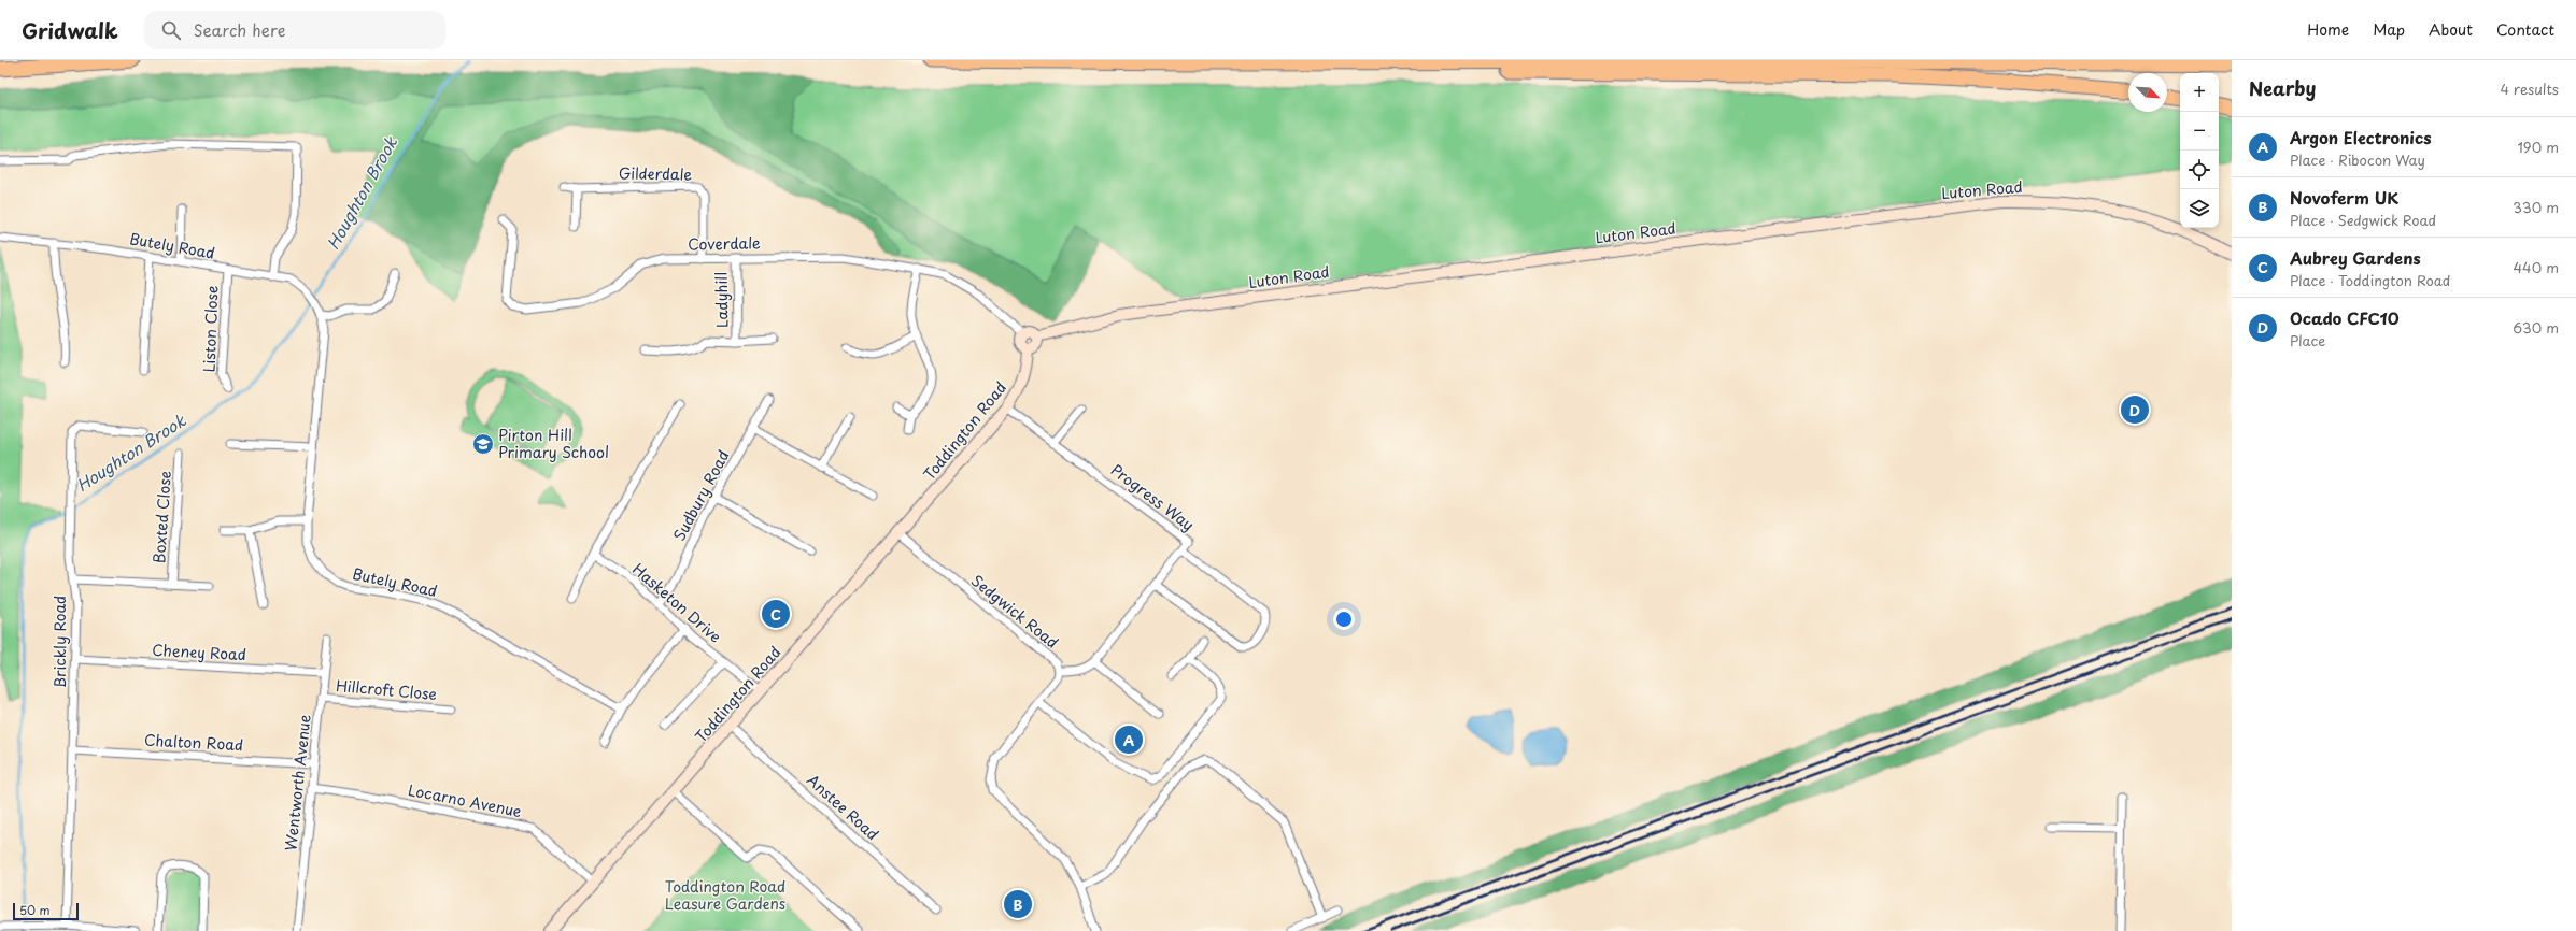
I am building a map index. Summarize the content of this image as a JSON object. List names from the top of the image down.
{
  "streets": {
    "main road": ["Luton Road", "Toddington Road"],
    "street": [
      "Gilderdale",
      "Coverdale",
      "Butely Road",
      "Ladyhill",
      "Liston Close",
      "Sudbury Road",
      "Progress Way",
      "Boxted Close",
      "Hasketon Drive",
      "Sedgwick Road",
      "Brickly Road",
      "Cheney Road",
      "Hillcroft Close",
      "Chalton Road",
      "Wentworth Avenue",
      "Locarno Avenue",
      "Anstee Road"
    ]
  },
  "crossings": [
    ["Gilderdale", "Coverdale"],
    ["Luton Road", "Coverdale"],
    ["Luton Road", "Toddington Road"],
    ["Coverdale", "Ladyhill"],
    ["Coverdale", "Toddington Road"],
    ["Butely Road", "Liston Close"],
    ["Toddington Road", "Progress Way"],
    ["Toddington Road", "Hasketon Drive"],
    ["Toddington Road", "Sedgwick Road"],
    ["Toddington Road", "Locarno Avenue"],
    ["Toddington Road", "Anstee Road"],
    ["Sudbury Road", "Hasketon Drive"],
    ["Progress Way", "Sedgwick Road"],
    ["Boxted Close", "Brickly Road"],
    ["Brickly Road", "Cheney Road"],
    ["Brickly Road", "Chalton Road"],
    ["Cheney Road", "Wentworth Avenue"],
    ["Hillcroft Close", "Wentworth Avenue"],
    ["Chalton Road", "Wentworth Avenue"],
    ["Wentworth Avenue", "Locarno Avenue"]
  ],
  "water": ["Houghton Brook"],
  "parks": ["Toddington Road Leasure Gardens"],
  "places": {
    "school or university": ["Pirton Hill Primary School"]
  },
  "scale_bar": "50 m",
  "north": "bottom right",
  "page": {
    "header": "Gridwalk",
    "search": "Search here",
    "nav": [
      "Home",
      "Map",
      "About",
      "Contact"
    ],
    "heading": ["Nearby", "4 results"],
    "map_buttons": ["+", "−"],
    "list": [
      {
        "mark": "A",
        "name": "Argon Electronics",
        "note": "Place · Ribocon Way",
        "value": "190 m"
      },
      {
        "mark": "B",
        "name": "Novoferm UK",
        "note": "Place · Sedgwick Road",
        "value": "330 m"
      },
      {
        "mark": "C",
        "name": "Aubrey Gardens",
        "note": "Place · Toddington Road",
        "value": "440 m"
      },
      {
        "mark": "D",
        "name": "Ocado CFC10",
        "note": "Place",
        "value": "630 m"
      }
    ],
    "pins": [
      "D",
      "C",
      "A",
      "B"
    ],
    "scale": "50 m"
  }
}
